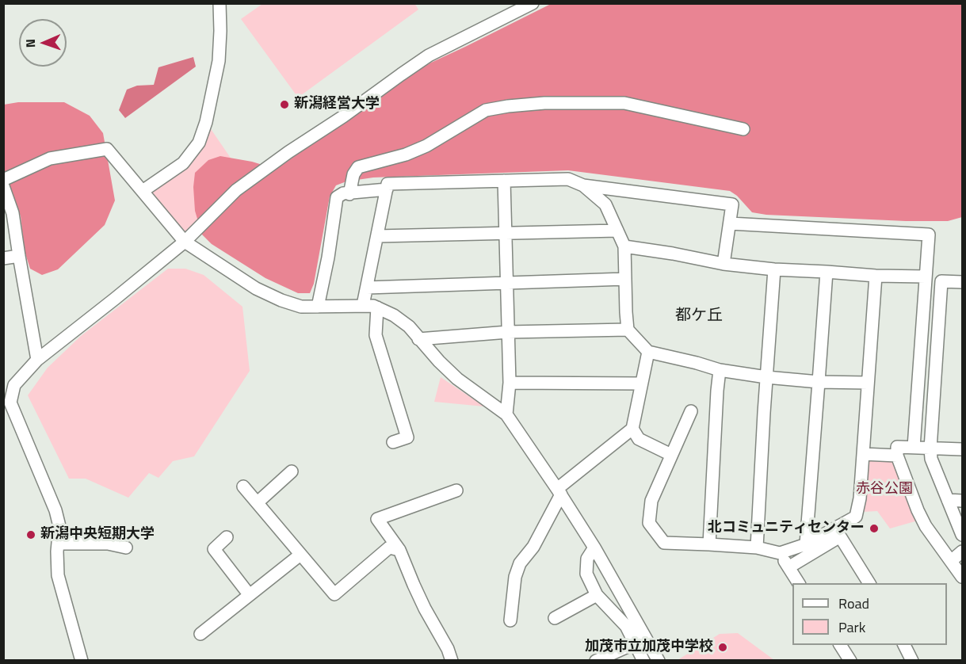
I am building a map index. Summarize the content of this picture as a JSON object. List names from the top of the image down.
{
  "districts": ["都ケ丘"],
  "parks": ["赤谷公園"],
  "places": [
    "新潟経営大学",
    "北コミュニティセンター",
    "新潟中央短期大学",
    "加茂市立加茂中学校"
  ],
  "legend": ["Road", "Park"],
  "north": "left"
}
